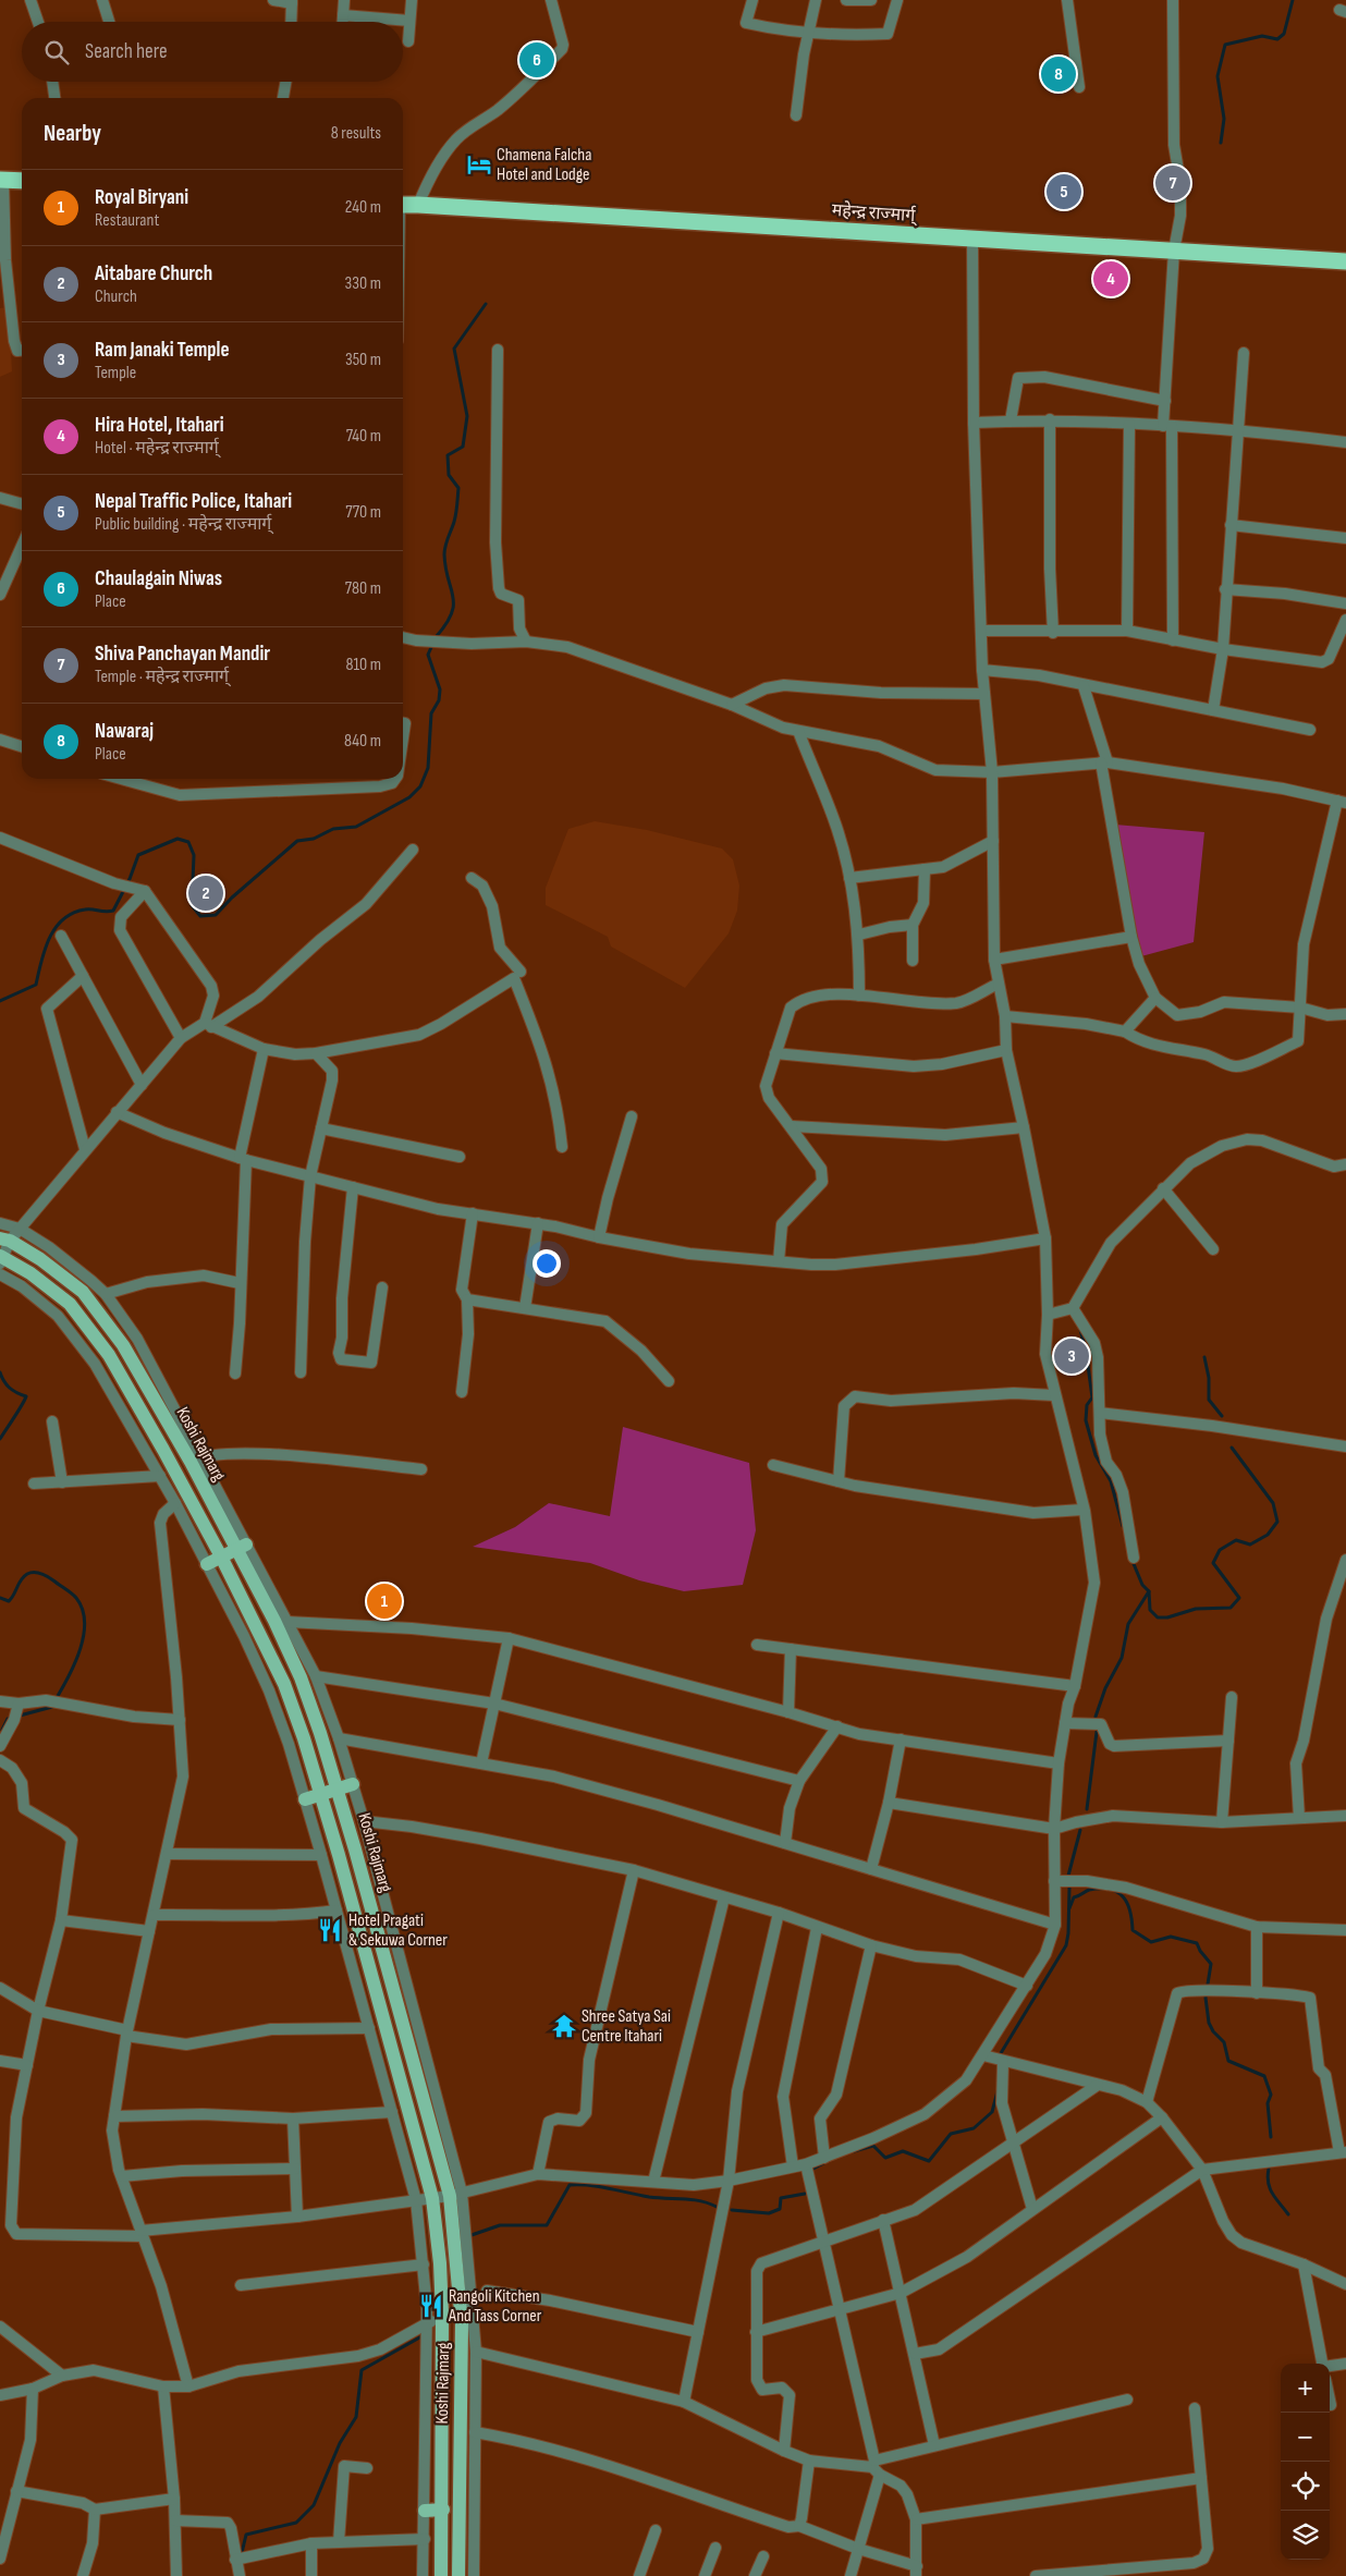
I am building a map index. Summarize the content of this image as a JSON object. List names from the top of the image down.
{
  "streets": {
    "highway": ["महेन्द्र राज्मार्ग्"],
    "main road": ["Koshi Rajmarg"]
  },
  "places": {
    "hotel": ["Chamena Falcha Hotel and Lodge"],
    "restaurant": ["Hotel Pragati & Sekuwa Corner", "Rangoli Kitchen And Tass Corner"],
    "temple": ["Shree Satya Sai Centre Itahari"]
  },
  "page": {
    "search": "Search here",
    "pins": [
      "6",
      "8",
      "7",
      "5",
      "4",
      "2",
      "3",
      "1"
    ],
    "heading": ["Nearby", "8 results"],
    "list": [
      {
        "mark": "1",
        "name": "Royal Biryani",
        "note": "Restaurant",
        "value": "240 m"
      },
      {
        "mark": "2",
        "name": "Aitabare Church",
        "note": "Church",
        "value": "330 m"
      },
      {
        "mark": "3",
        "name": "Ram Janaki Temple",
        "note": "Temple",
        "value": "350 m"
      },
      {
        "mark": "4",
        "name": "Hira Hotel, Itahari",
        "note": "Hotel · महेन्द्र राज्मार्ग्",
        "value": "740 m"
      },
      {
        "mark": "5",
        "name": "Nepal Traffic Police, Itahari",
        "note": "Public building · महेन्द्र राज्मार्ग्",
        "value": "770 m"
      },
      {
        "mark": "6",
        "name": "Chaulagain Niwas",
        "note": "Place",
        "value": "780 m"
      },
      {
        "mark": "7",
        "name": "Shiva Panchayan Mandir",
        "note": "Temple · महेन्द्र राज्मार्ग्",
        "value": "810 m"
      },
      {
        "mark": "8",
        "name": "Nawaraj",
        "note": "Place",
        "value": "840 m"
      }
    ],
    "map_buttons": ["+", "−"]
  }
}
